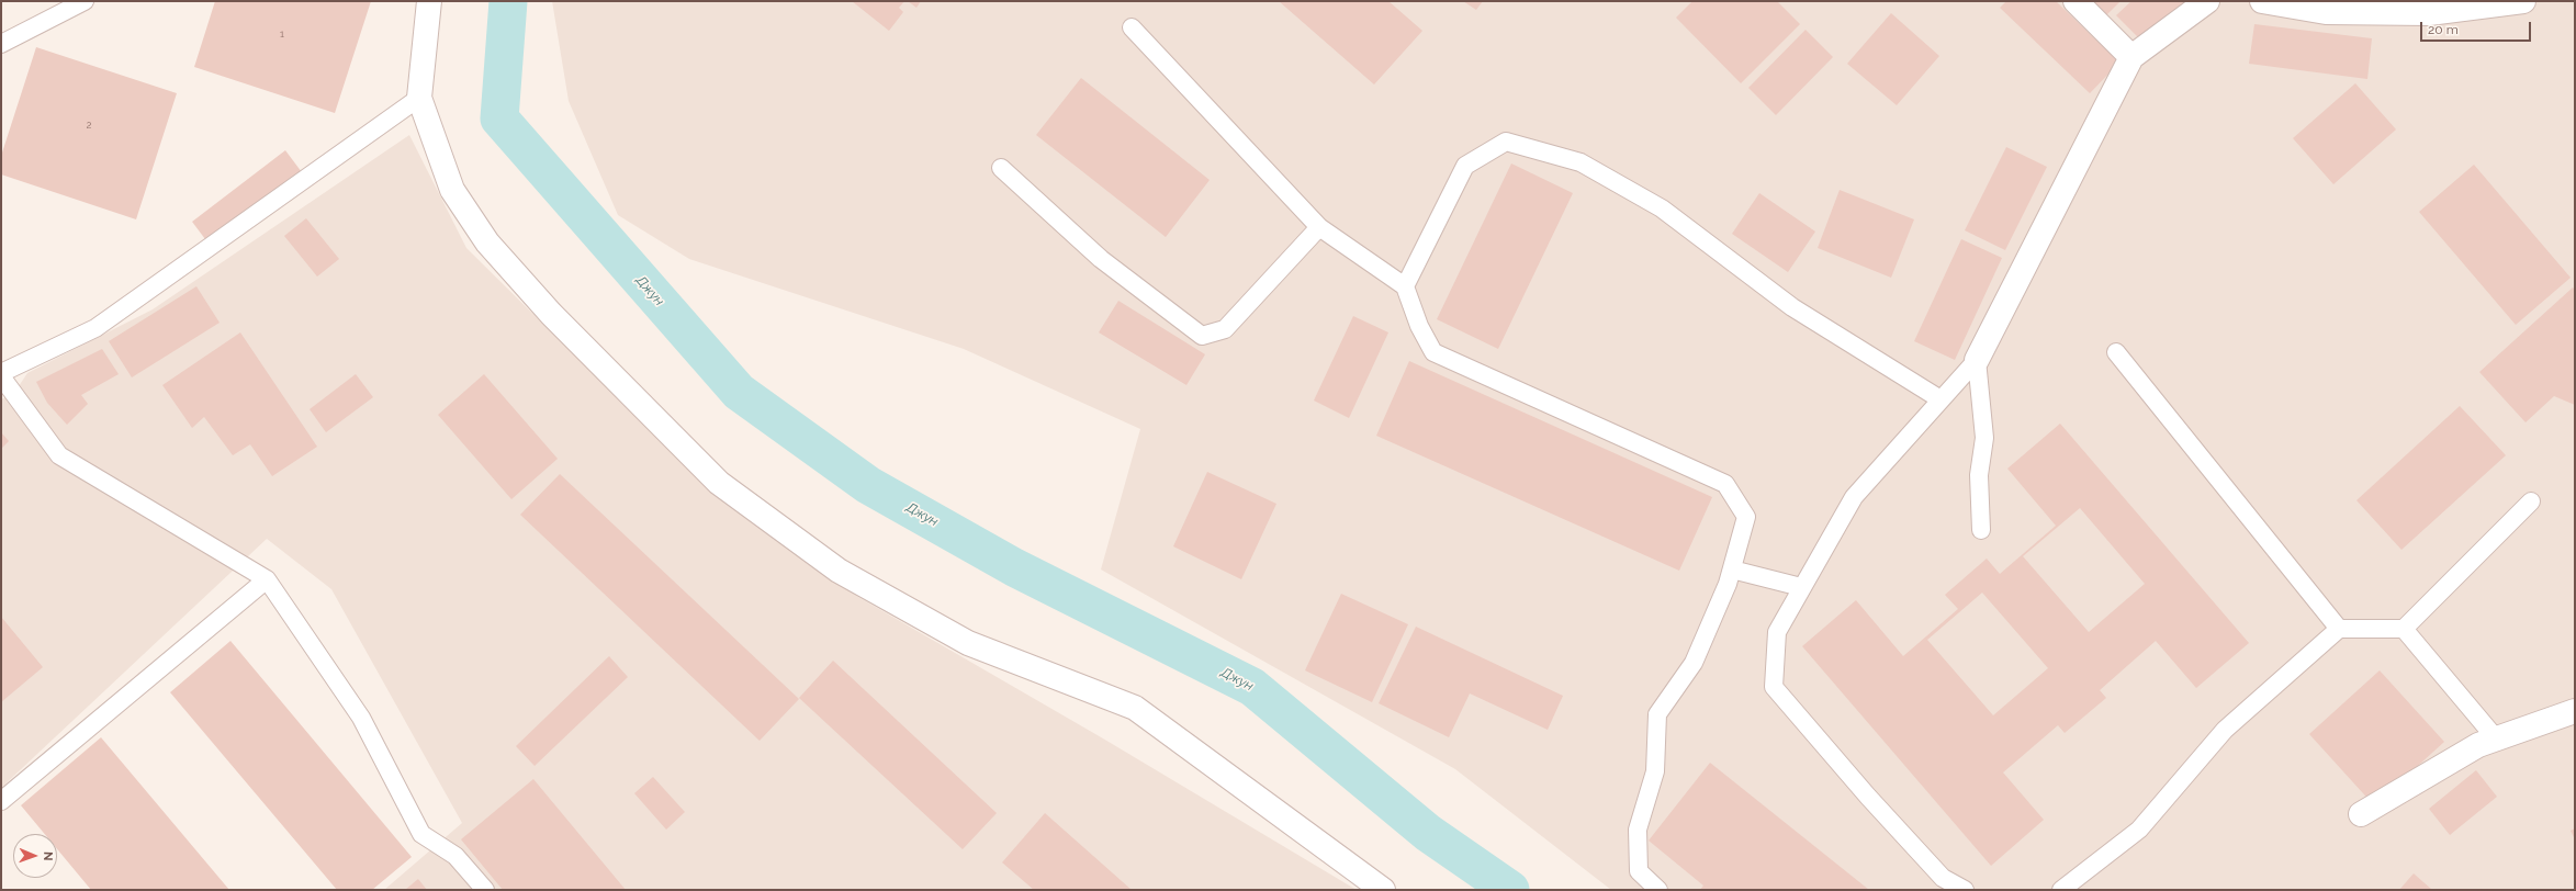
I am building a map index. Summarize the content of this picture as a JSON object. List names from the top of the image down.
{
  "water": ["Джун"],
  "house_numbers": ["1", "2"],
  "scale_bar": "20 m",
  "north": "right"
}
